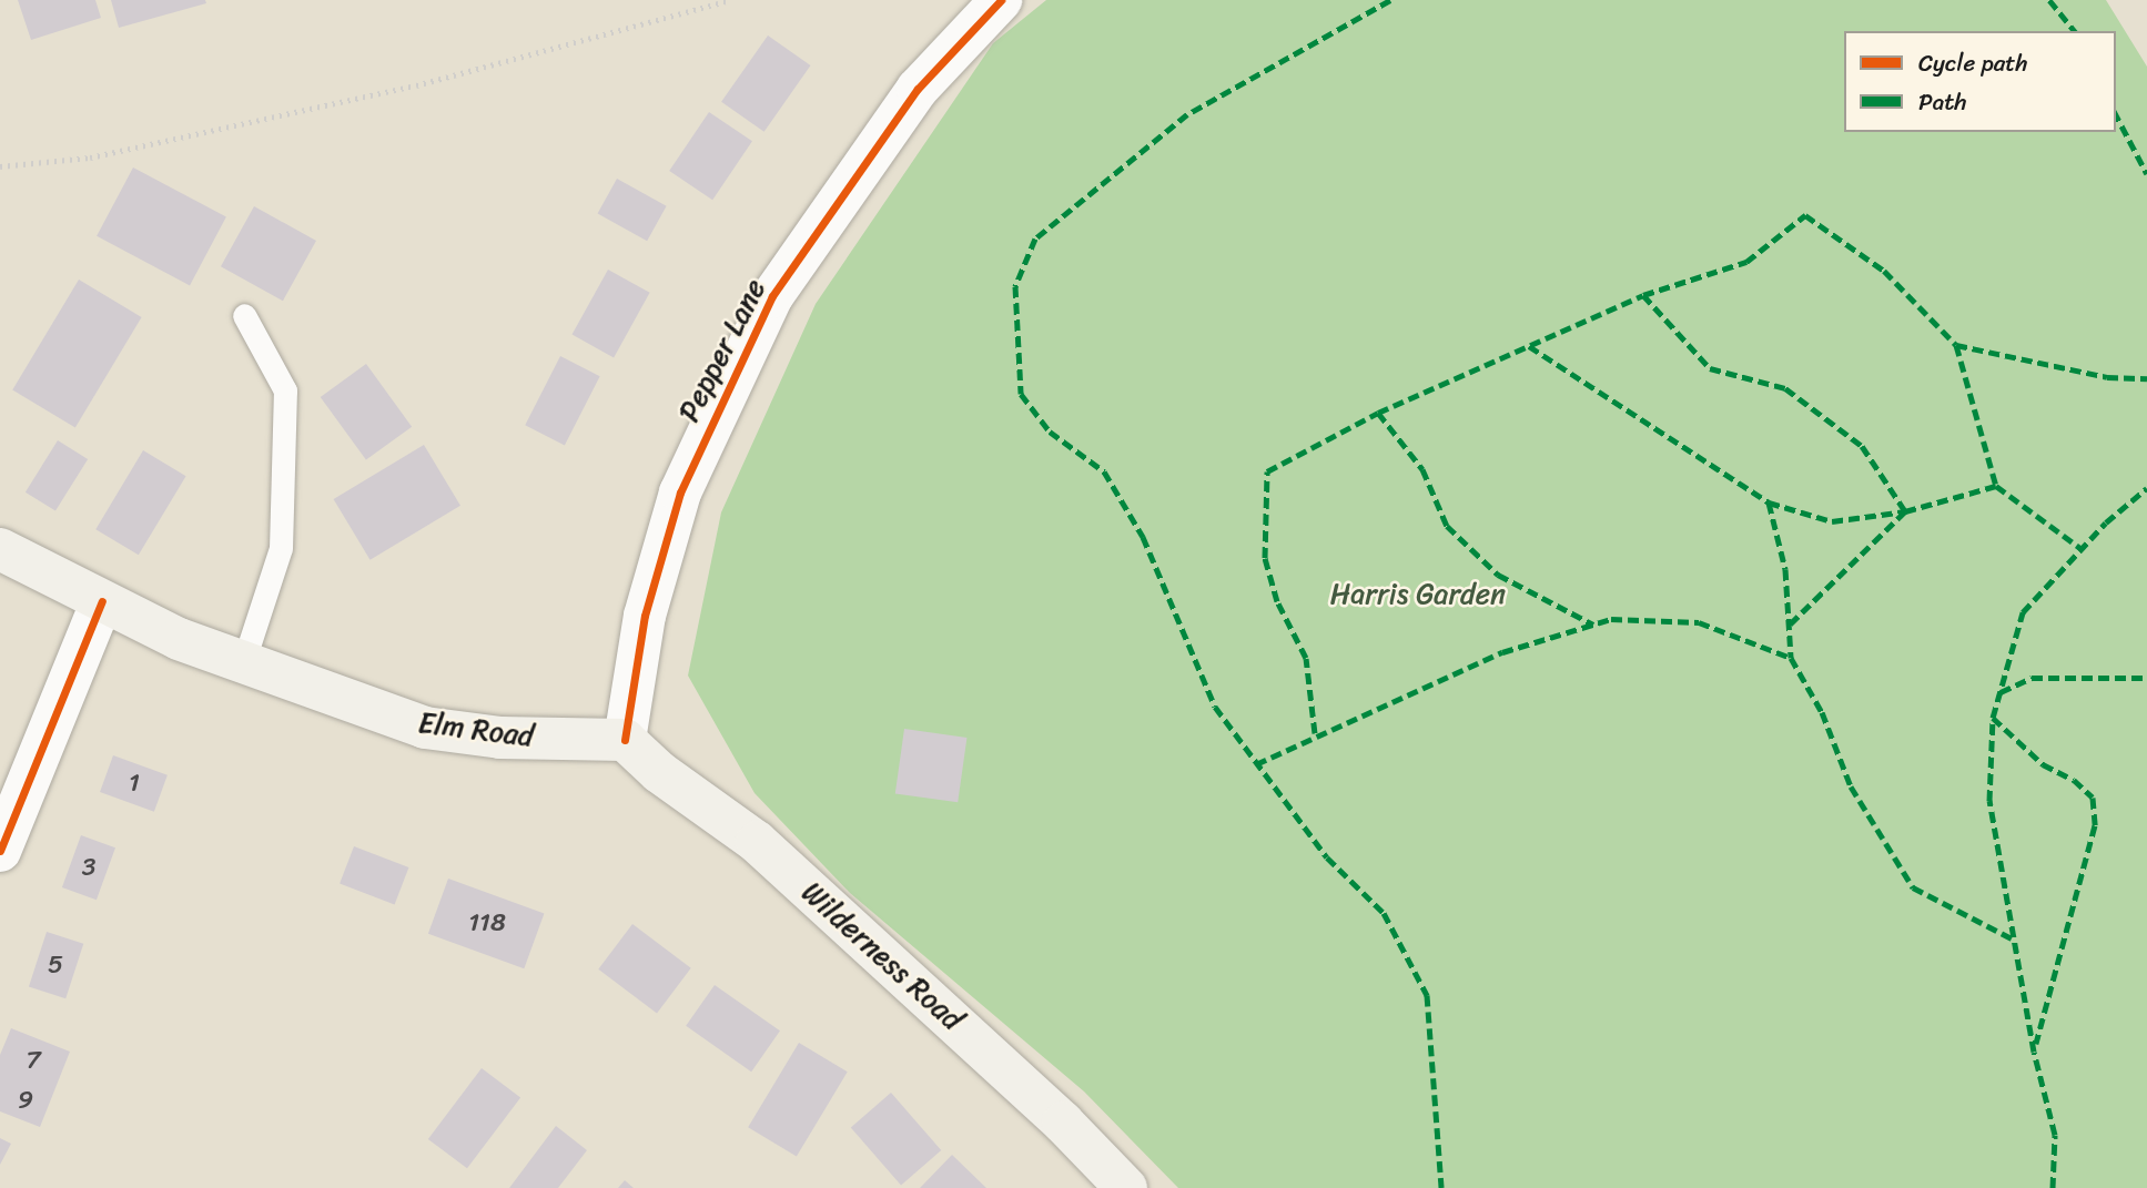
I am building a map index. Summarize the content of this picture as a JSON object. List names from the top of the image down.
{
  "streets": {
    "main road": ["Elm Road", "Wilderness Road"],
    "street": ["Pepper Lane"]
  },
  "crossings": [
    ["Pepper Lane", "Elm Road"],
    ["Pepper Lane", "Wilderness Road"],
    ["Elm Road", "Wilderness Road"]
  ],
  "parks": ["Harris Garden"],
  "house_numbers": [
    "1",
    "3",
    "118",
    "5",
    "7",
    "9"
  ],
  "legend": ["Cycle path", "Path"]
}
